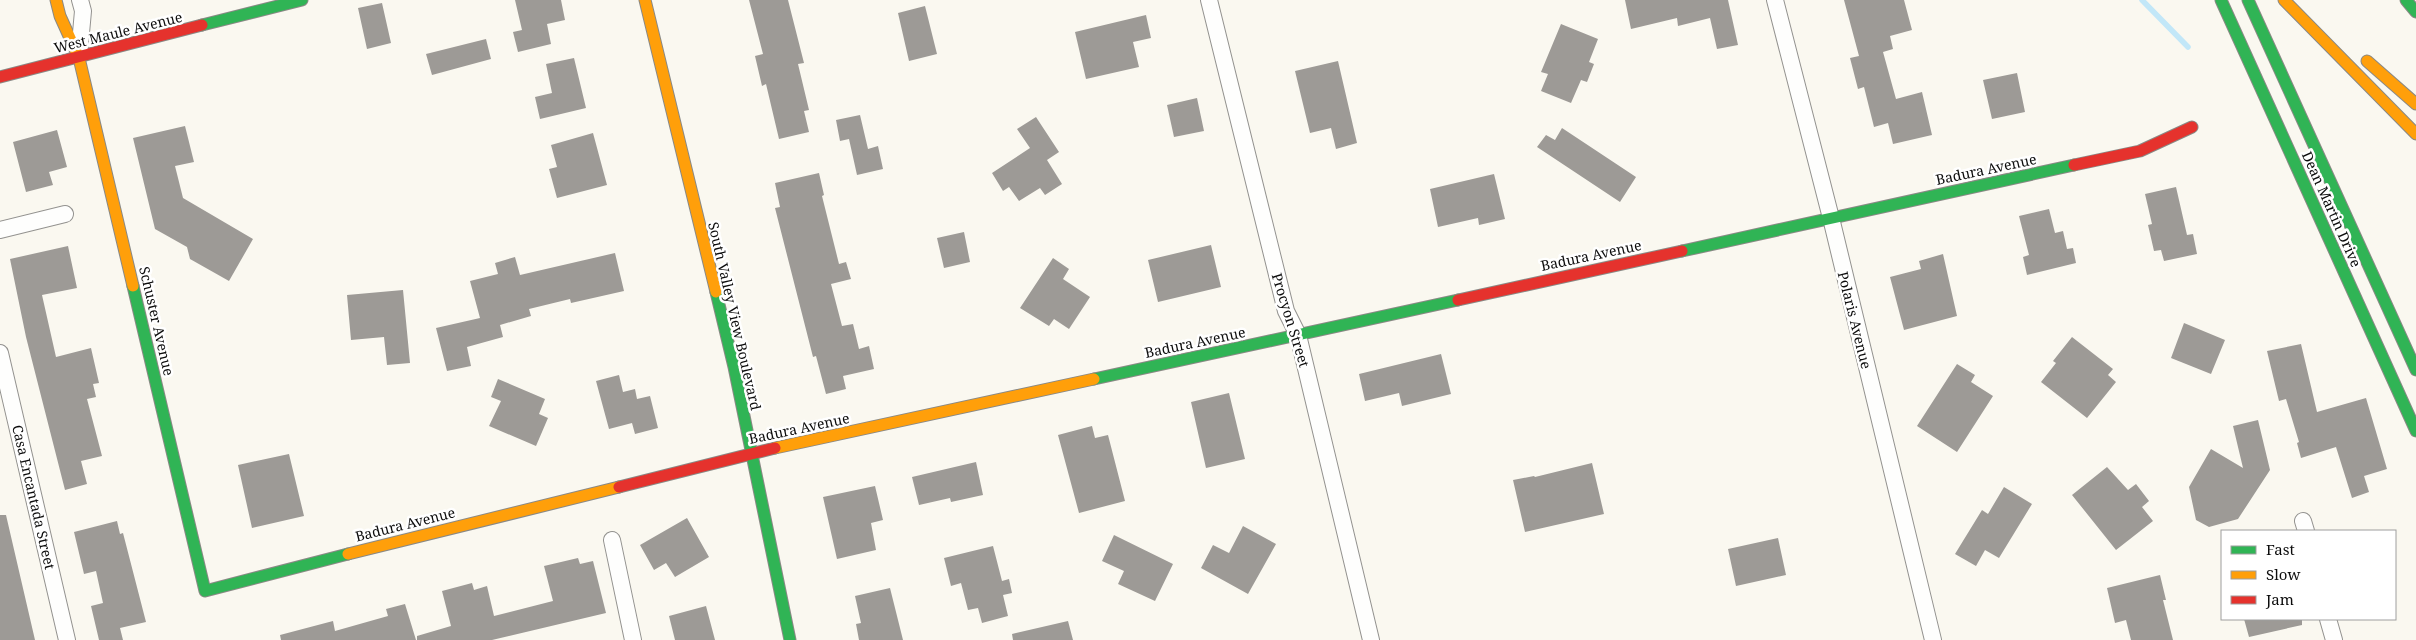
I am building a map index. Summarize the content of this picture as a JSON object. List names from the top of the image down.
{
  "streets": {
    "main road": [
      "West Maule Avenue",
      "Badura Avenue",
      "Dean Martin Drive",
      "South Valley View Boulevard",
      "Schuster Avenue"
    ],
    "street": ["Procyon Street", "Polaris Avenue", "Casa Encantada Street"]
  },
  "crossings": [
    ["West Maule Avenue", "Schuster Avenue"],
    ["Badura Avenue", "South Valley View Boulevard"],
    ["Badura Avenue", "Procyon Street"],
    ["Badura Avenue", "Polaris Avenue"],
    ["Badura Avenue", "Schuster Avenue"]
  ],
  "legend": ["Fast", "Slow", "Jam"]
}
